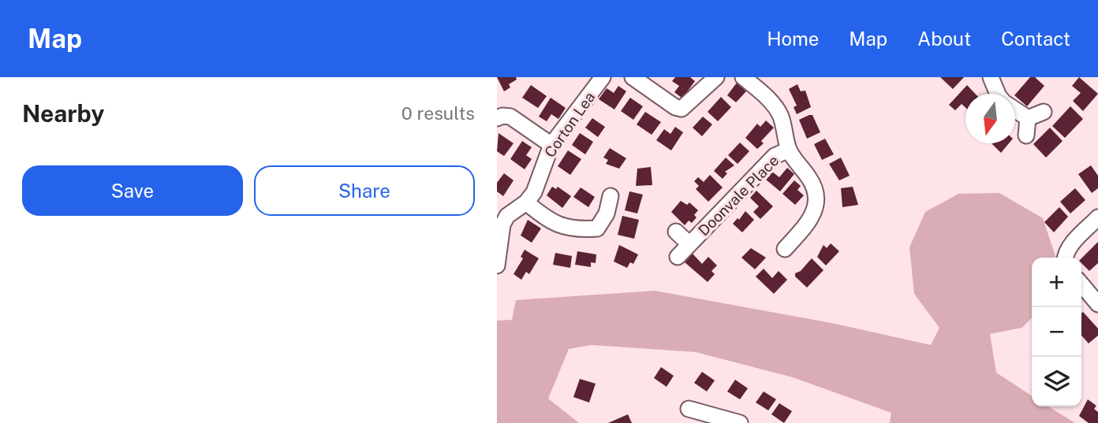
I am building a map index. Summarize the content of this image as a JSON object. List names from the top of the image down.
{
  "streets": {
    "street": ["Corton Lea", "Doonvale Place"]
  },
  "north": "bottom",
  "page": {
    "header": "Map",
    "nav": [
      "Home",
      "Map",
      "About",
      "Contact"
    ],
    "heading": ["Nearby", "0 results"],
    "buttons": ["Save", "Share"],
    "map_buttons": ["+", "−"]
  }
}
